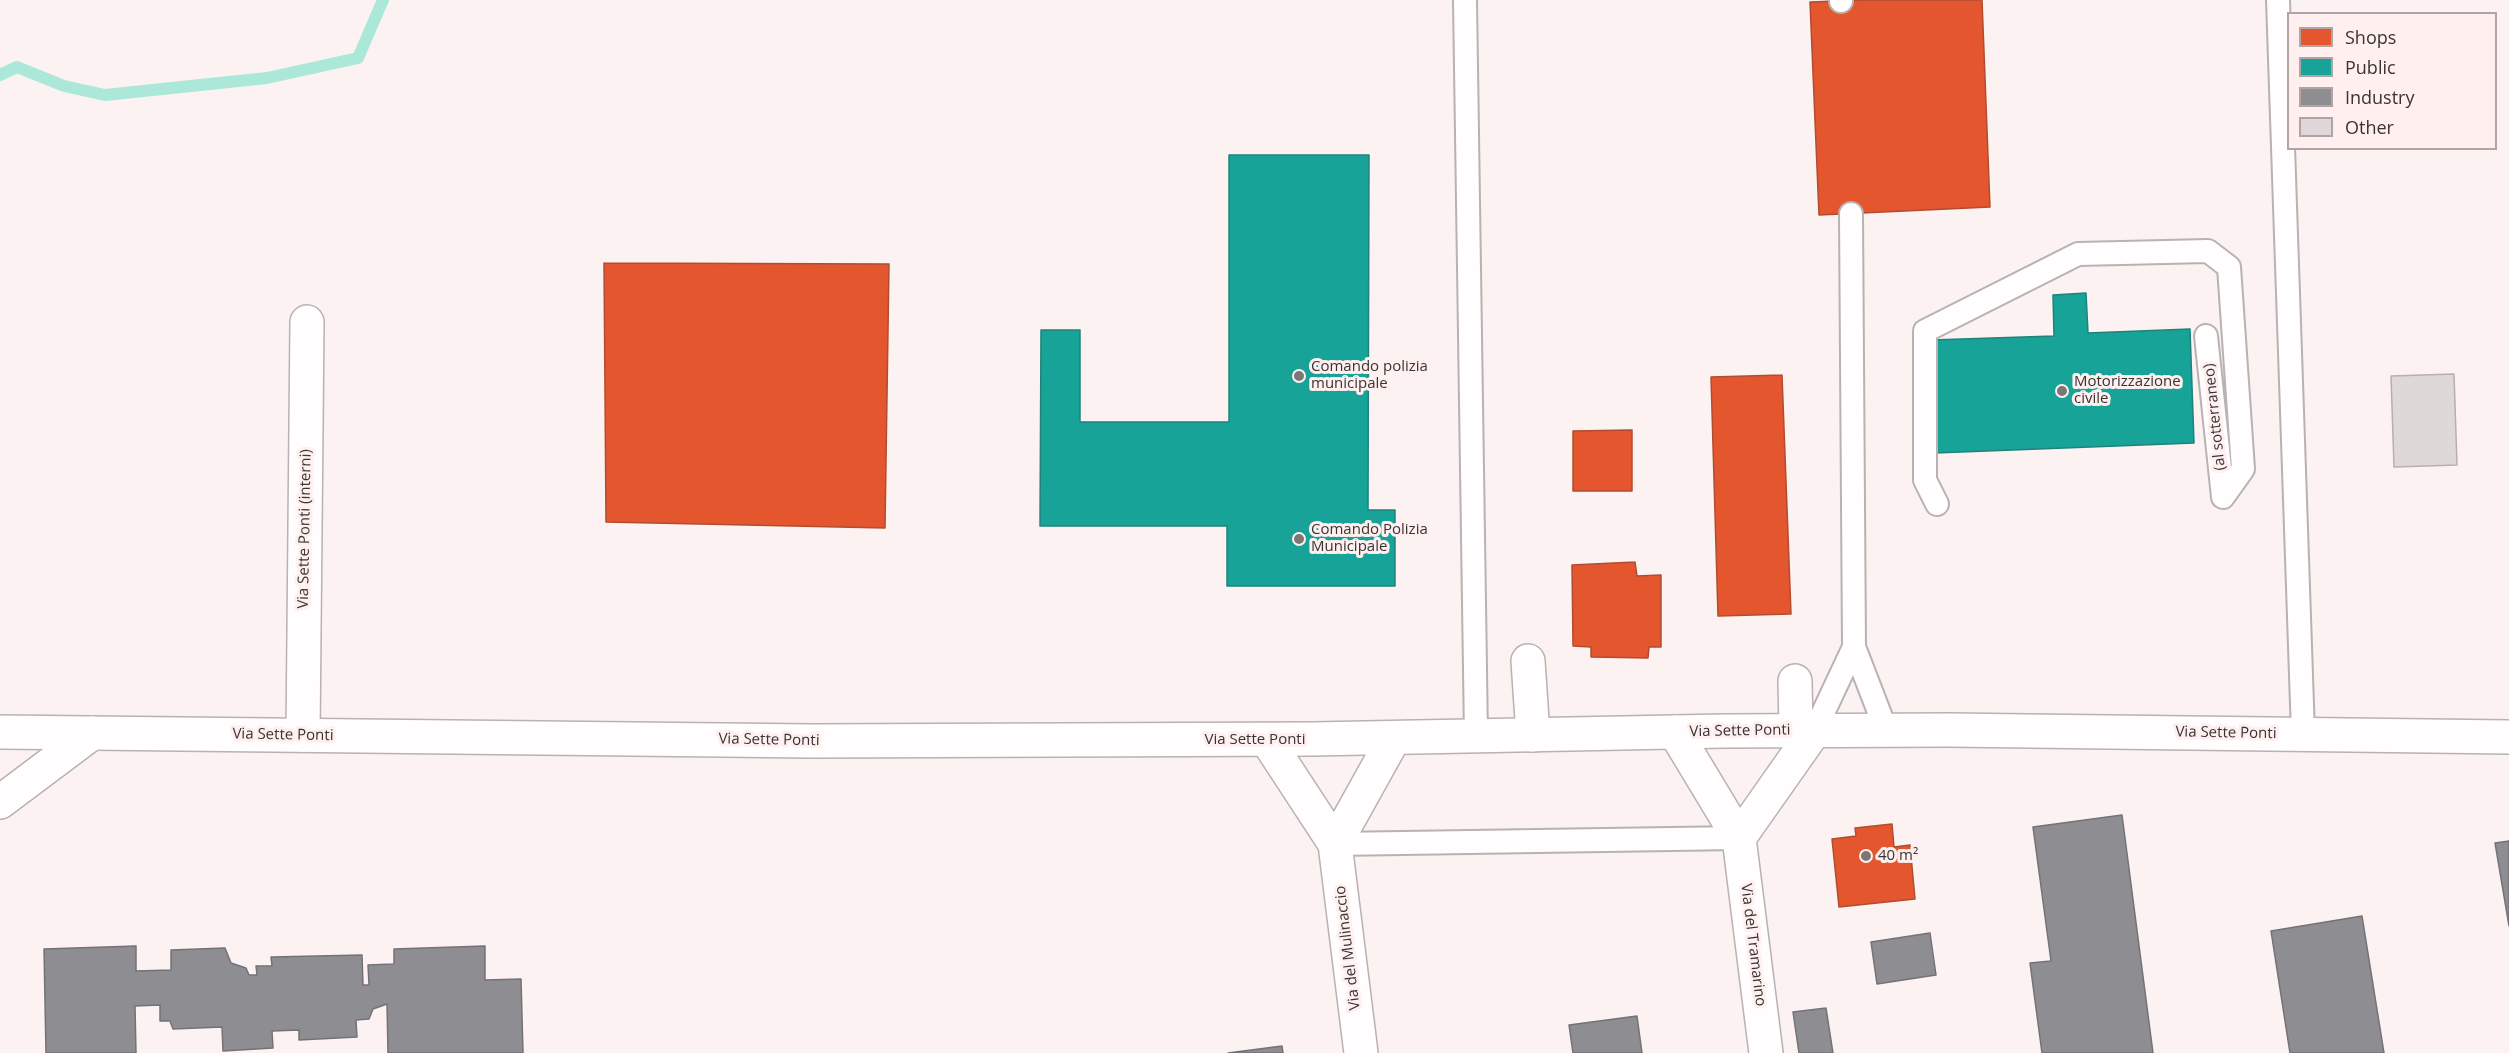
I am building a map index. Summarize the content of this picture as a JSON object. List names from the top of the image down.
{
  "streets": {
    "main road": [
      "Via Sette Ponti (interni)",
      "Via Sette Ponti",
      "Via del Tramarino",
      "Via del Mulinaccio"
    ],
    "lane": ["(al sotterraneo)"]
  },
  "crossings": [
    ["Via Sette Ponti (interni)", "Via Sette Ponti"],
    ["Via Sette Ponti", "Via del Tramarino"],
    ["Via Sette Ponti", "Via del Mulinaccio"]
  ],
  "places": [
    "Comando polizia municipale",
    "Motorizzazione civile",
    "Comando Polizia Municipale",
    "40 m²"
  ],
  "legend": [
    "Shops",
    "Public",
    "Industry",
    "Other"
  ]
}
